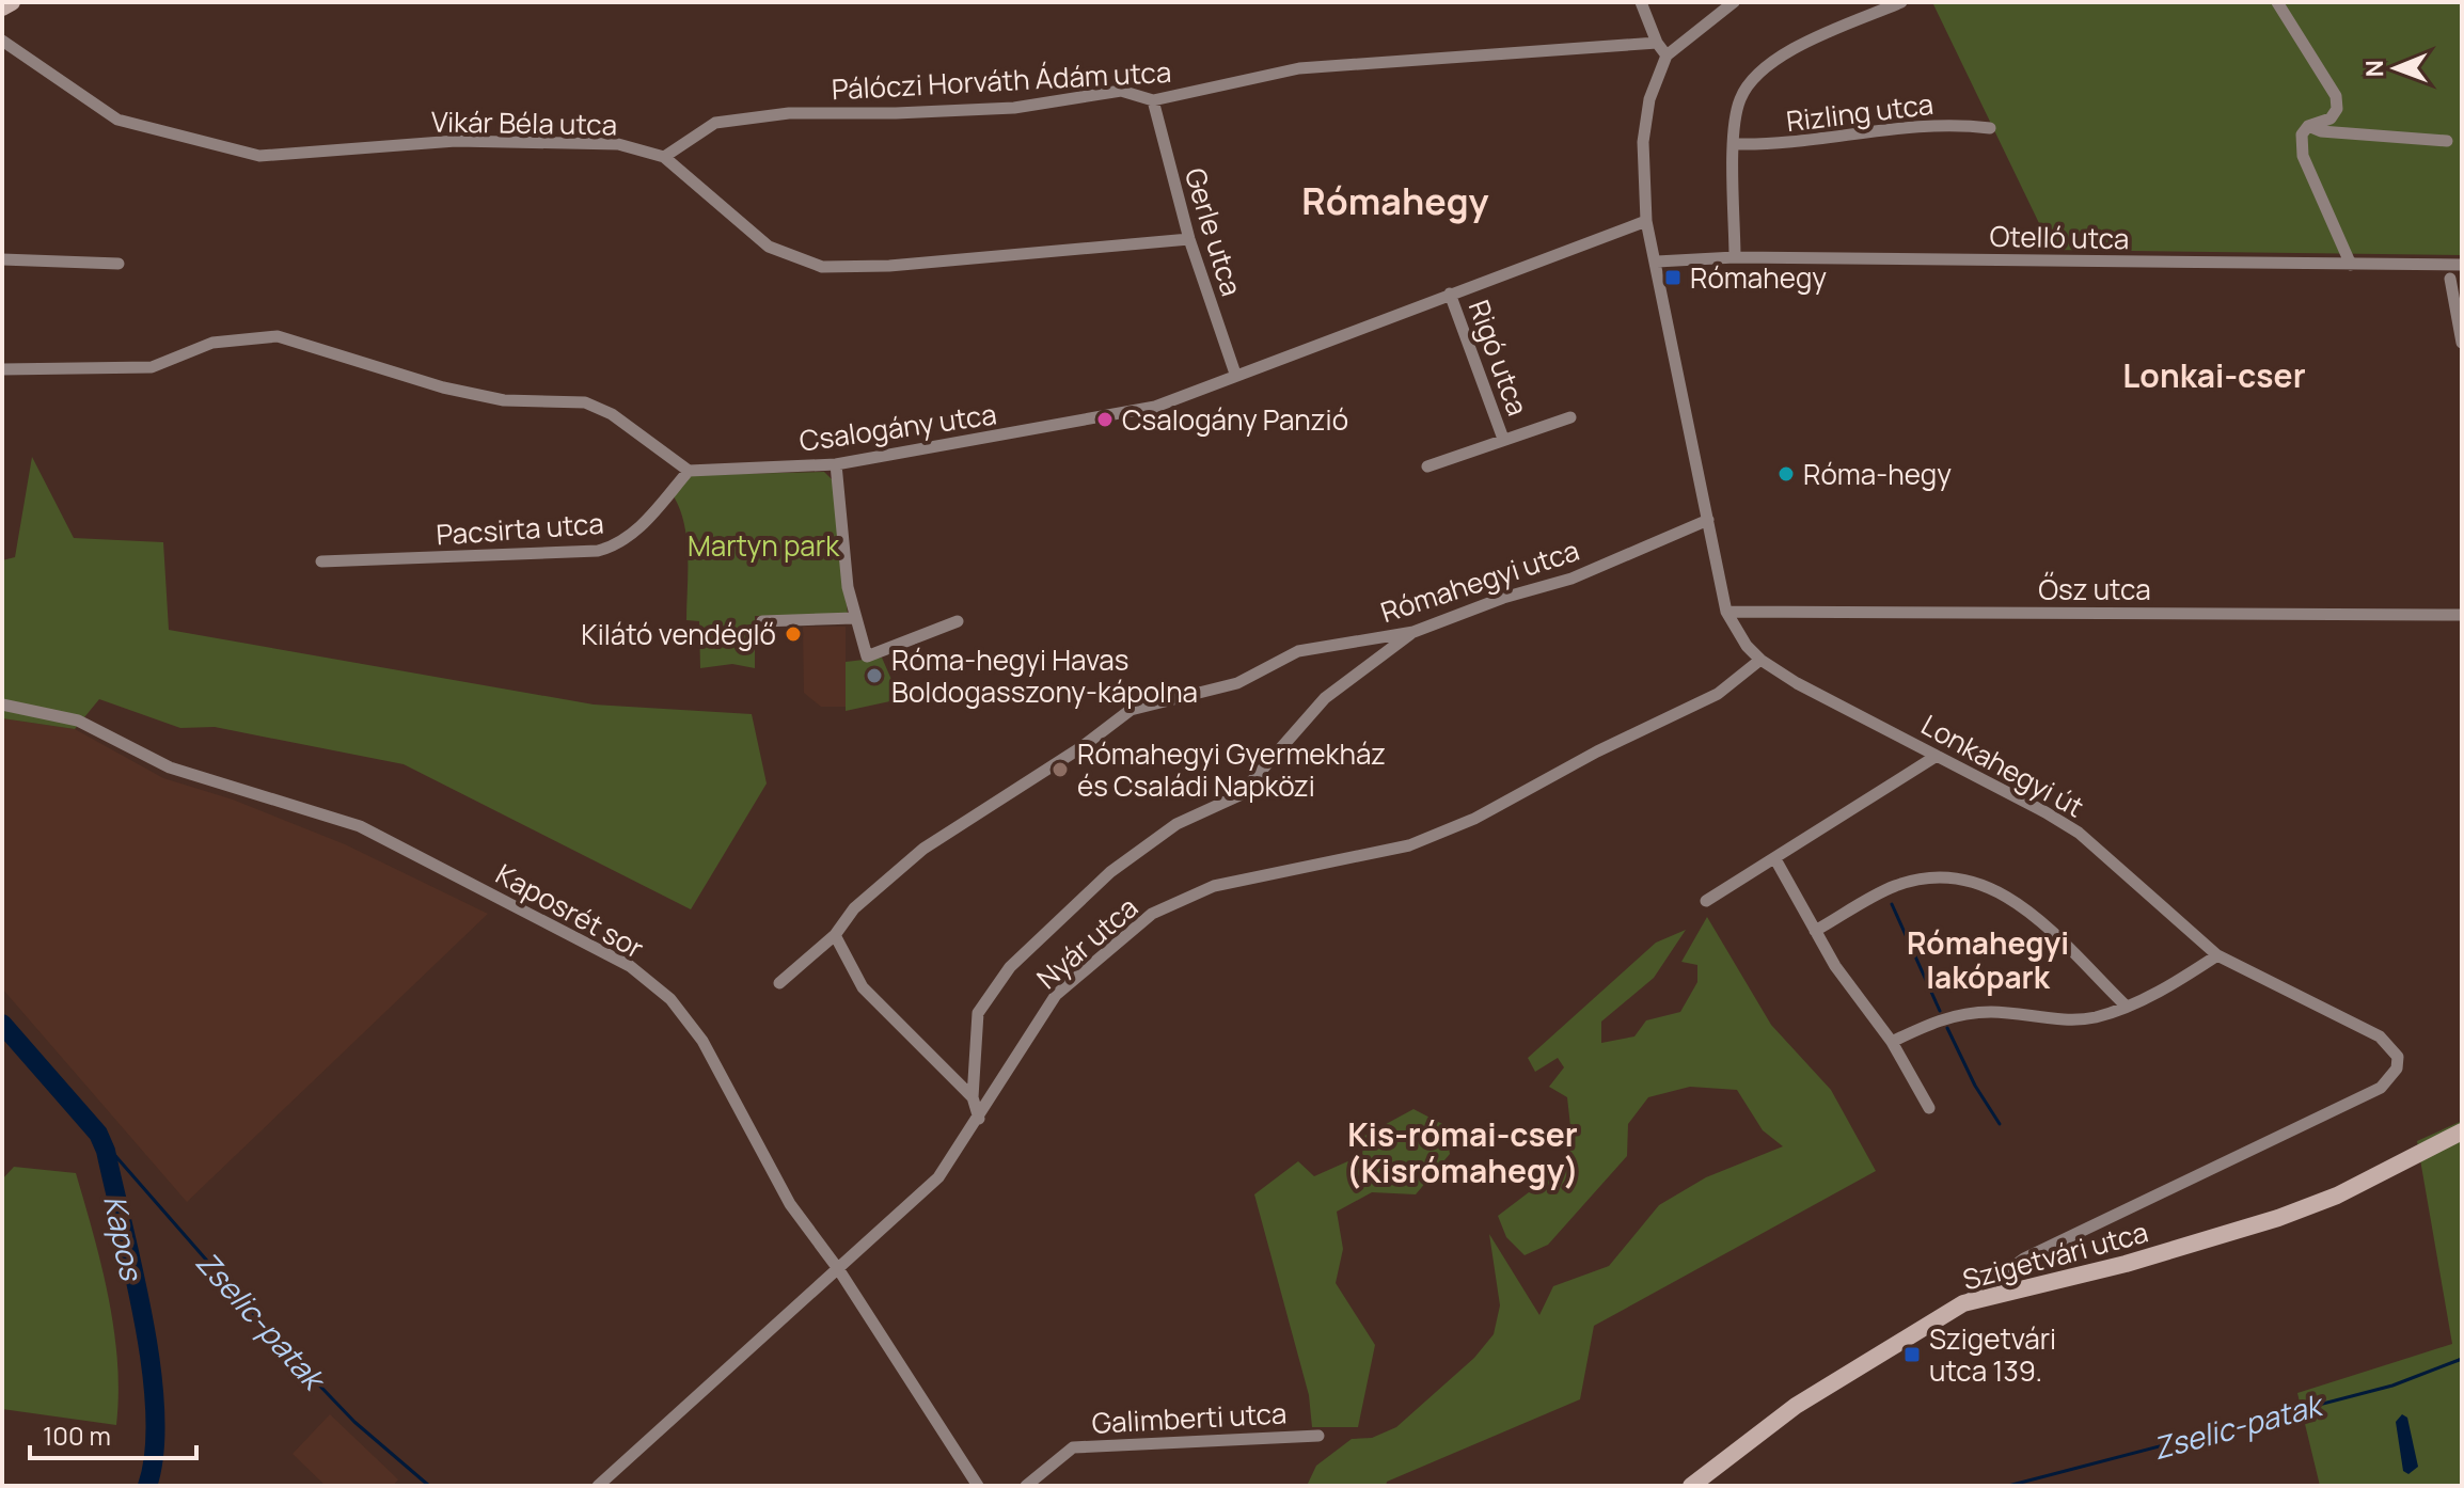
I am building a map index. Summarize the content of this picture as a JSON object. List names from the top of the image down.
{
  "streets": {
    "street": [
      "Pálóczi Horváth Ádám utca",
      "Rizling utca",
      "Vikár Béla utca",
      "Gerle utca",
      "Otelló utca",
      "Rigó utca",
      "Csalogány utca",
      "Pacsirta utca",
      "Rómahegyi utca",
      "Ősz utca",
      "Lonkahegyi út",
      "Kaposrét sor",
      "Nyár utca",
      "Szigetvári utca",
      "Galimberti utca"
    ]
  },
  "crossings": [
    ["Pálóczi Horváth Ádám utca", "Vikár Béla utca"],
    ["Pálóczi Horváth Ádám utca", "Gerle utca"],
    ["Vikár Béla utca", "Gerle utca"],
    ["Gerle utca", "Csalogány utca"],
    ["Otelló utca", "Lonkahegyi út"],
    ["Rigó utca", "Csalogány utca"],
    ["Csalogány utca", "Pacsirta utca"],
    ["Csalogány utca", "Lonkahegyi út"],
    ["Rómahegyi utca", "Lonkahegyi út"],
    ["Ősz utca", "Lonkahegyi út"],
    ["Lonkahegyi út", "Nyár utca"],
    ["Lonkahegyi út", "Szigetvári utca"],
    ["Kaposrét sor", "Nyár utca"]
  ],
  "districts": [
    "Rómahegy",
    "Lonkai-cser",
    "Rómahegyi lakópark",
    "Kis-római-cser (Kisrómahegy)"
  ],
  "water": ["Kapos", "Zselic-patak"],
  "parks": ["Martyn park"],
  "places": {
    "transit": ["Rómahegy", "Szigetvári utca 139."],
    "other": [
      "Csalogány Panzió",
      "Róma-hegy",
      "Kilátó vendéglő",
      "Róma-hegyi Havas Boldogasszony-kápolna",
      "Rómahegyi Gyermekház és Családi Napközi"
    ]
  },
  "scale_bar": "100 m",
  "north": "left"
}
